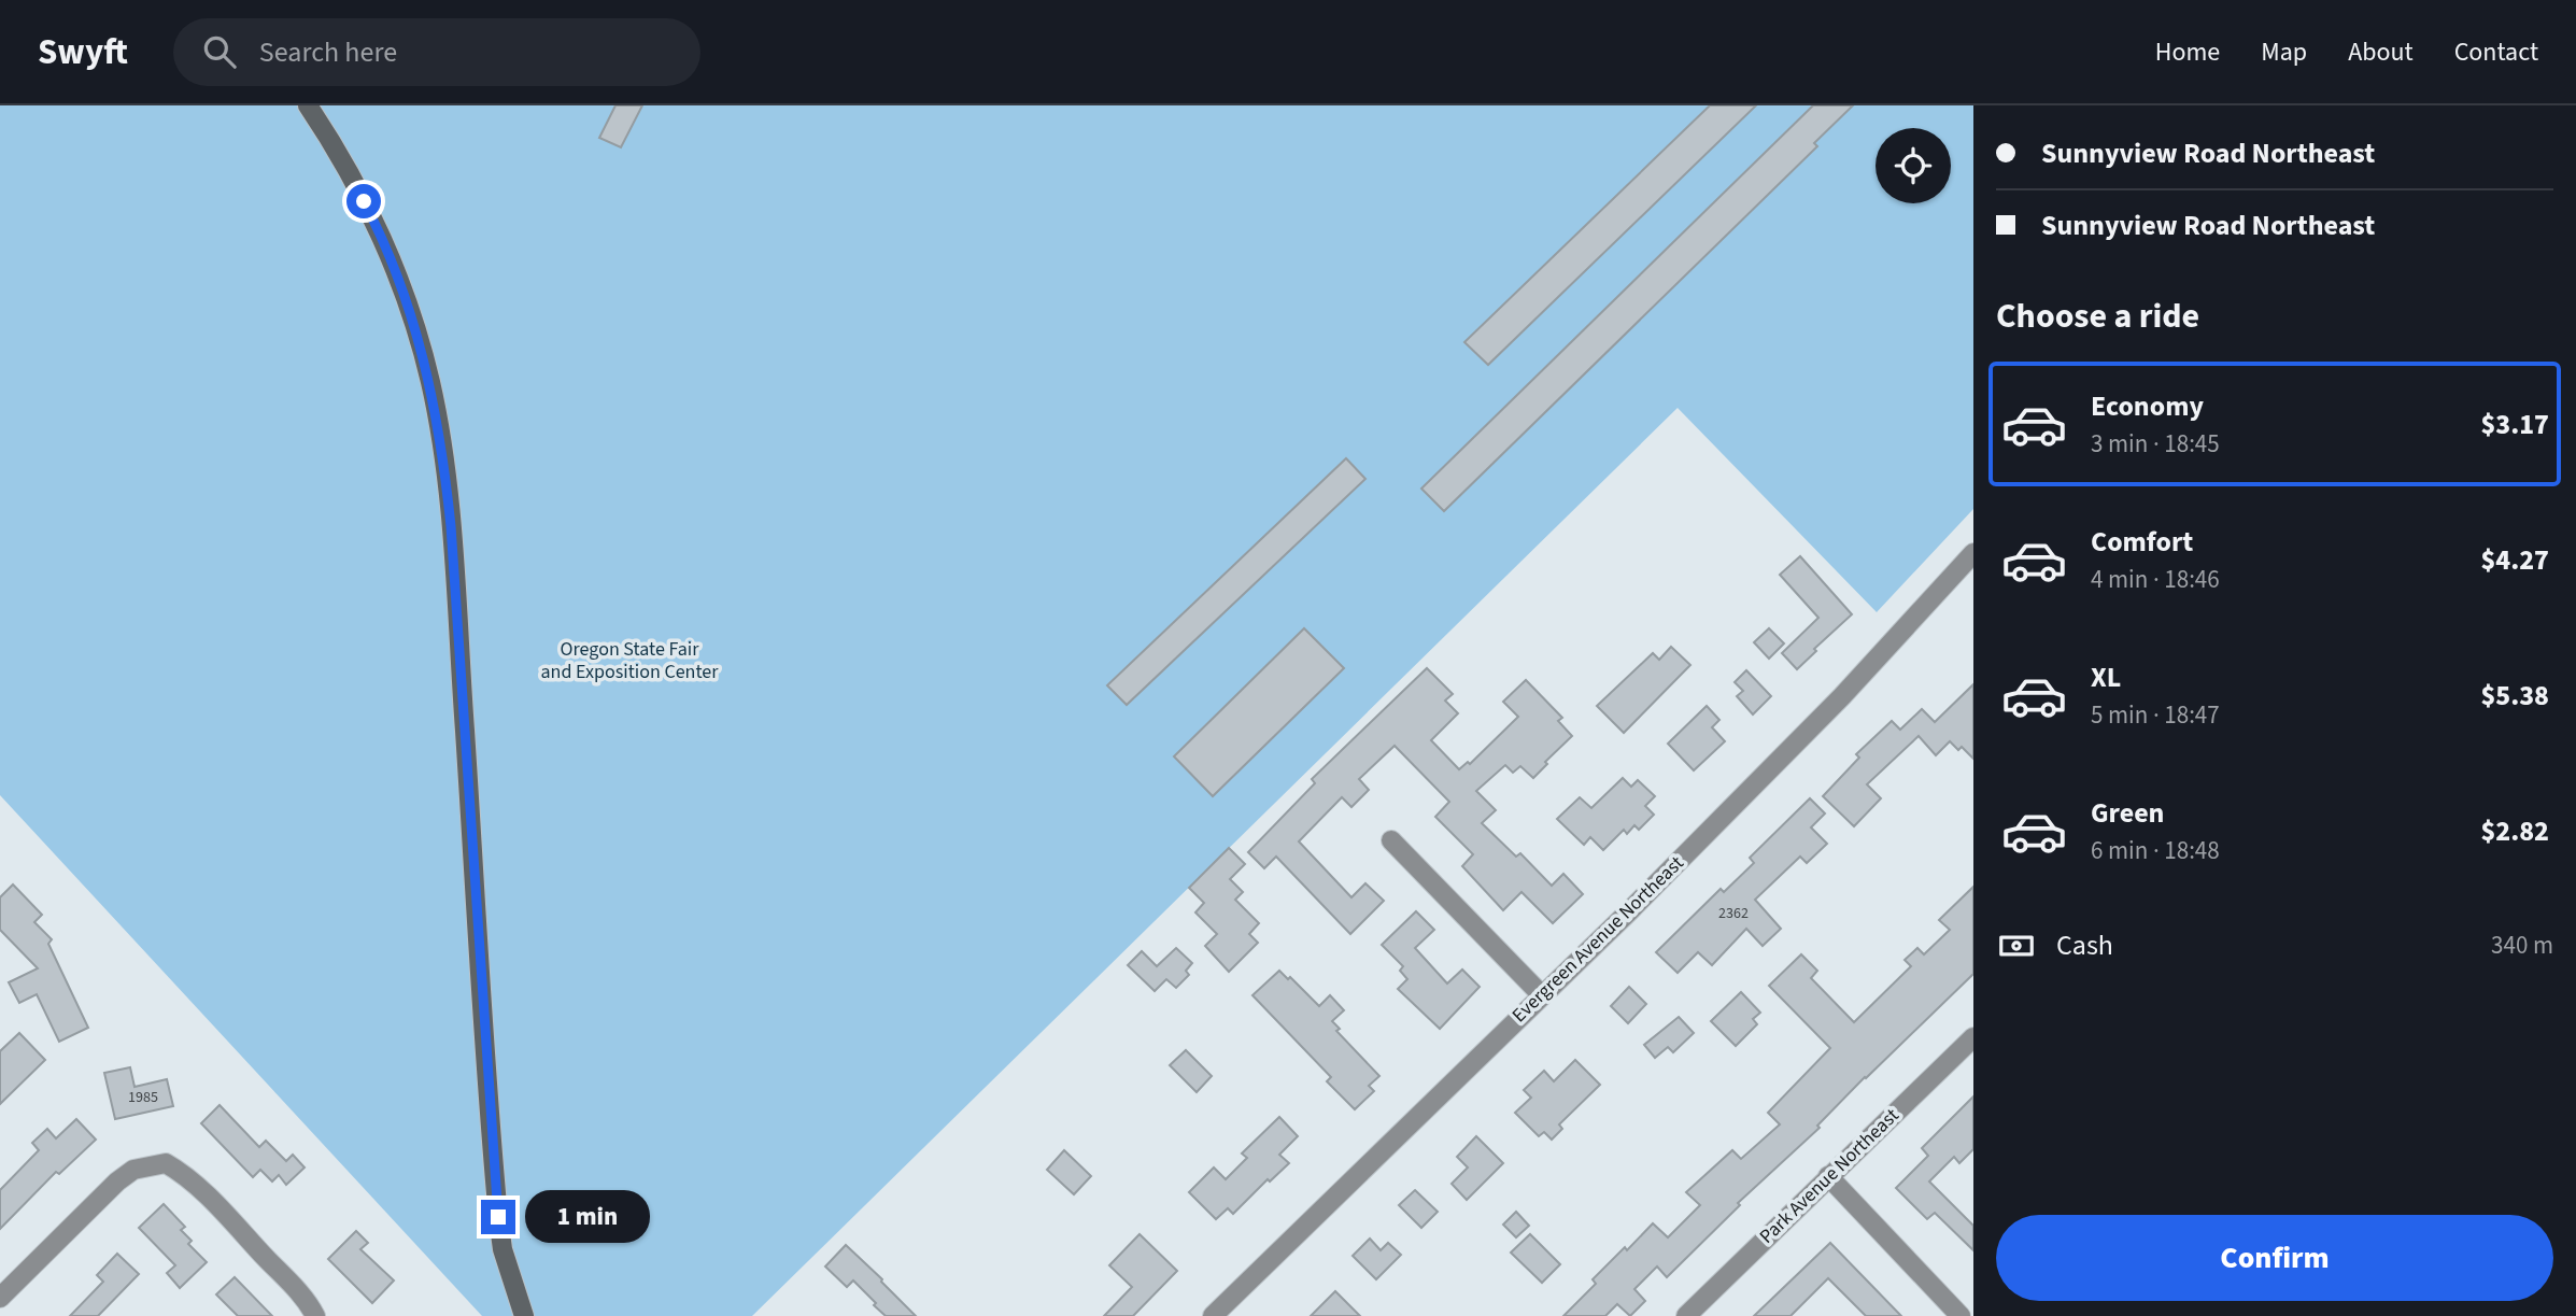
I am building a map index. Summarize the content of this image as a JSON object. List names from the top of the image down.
{
  "streets": {
    "street": ["Evergreen Avenue Northeast", "Park Avenue Northeast"]
  },
  "parks": ["Oregon State Fair and Exposition Center"],
  "house_numbers": ["2362", "1985"],
  "page": {
    "header": "Swyft",
    "search": "Search here",
    "nav": [
      "Home",
      "Map",
      "About",
      "Contact"
    ],
    "banner": ["Sunnyview Road Northeast", "Sunnyview Road Northeast"],
    "heading": "Choose a ride",
    "list": [
      {
        "name": "Economy",
        "note": "3 min · 18:45",
        "value": "$3.17"
      },
      {
        "name": "Comfort",
        "note": "4 min · 18:46",
        "value": "$4.27"
      },
      {
        "name": "XL",
        "note": "5 min · 18:47",
        "value": "$5.38"
      },
      {
        "name": "Green",
        "note": "6 min · 18:48",
        "value": "$2.82"
      }
    ],
    "pay": ["Cash", "340 m"],
    "bubble": "1 min",
    "buttons": "Confirm"
  }
}
